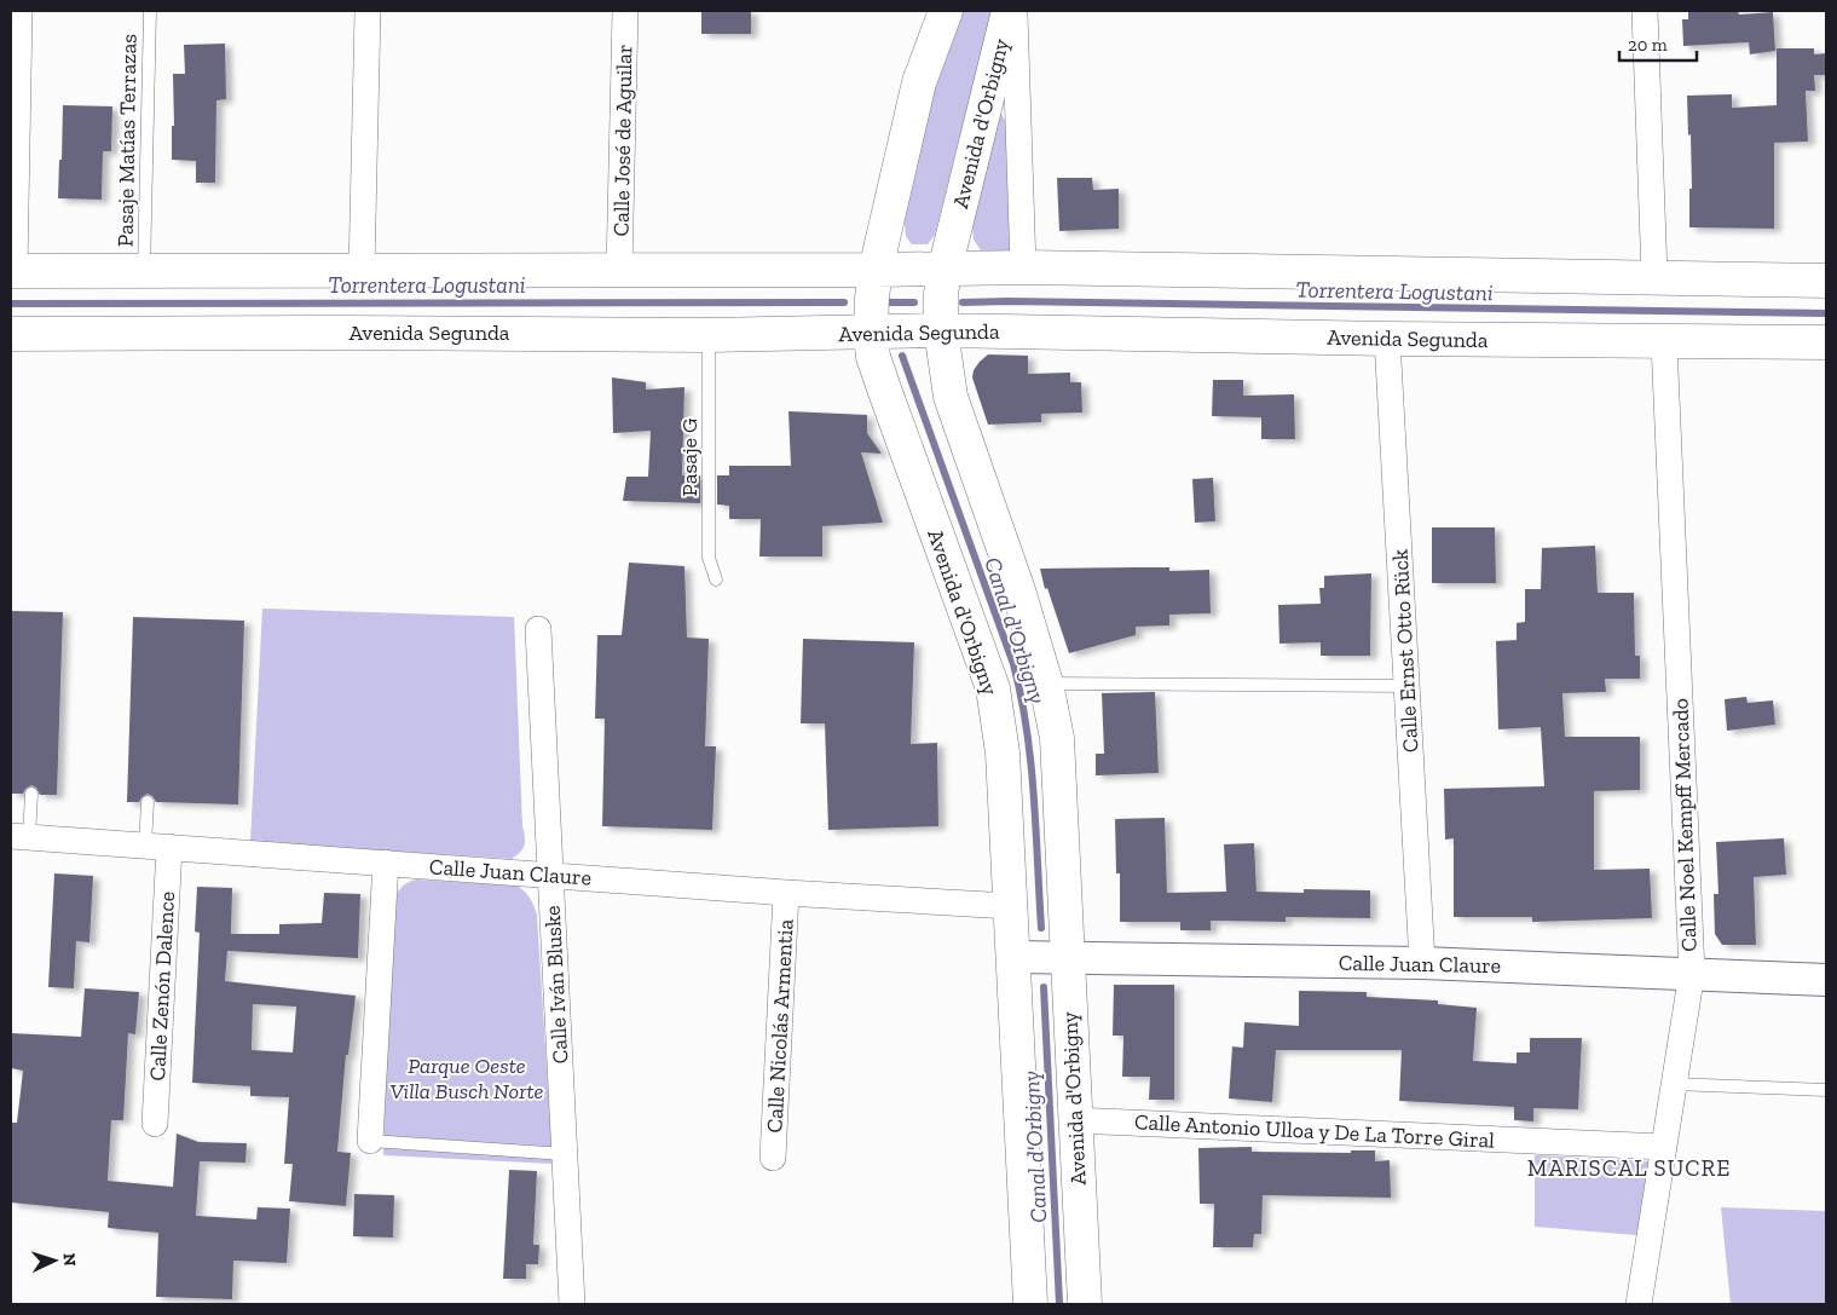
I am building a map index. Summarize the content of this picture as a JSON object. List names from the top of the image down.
{
  "streets": {
    "main road": ["Avenida d'Orbigny", "Avenida Segunda"],
    "street": [
      "Calle José de Aguilar",
      "Calle Ernst Otto Rück",
      "Calle Noel Kempff Mercado",
      "Calle Juan Claure",
      "Calle Iván Bluske",
      "Calle Zenón Dalence",
      "Calle Nicolás Armentia",
      "Calle Antonio Ulloa y De La Torre Giral"
    ],
    "lane": ["Pasaje Matías Terrazas", "Pasaje G"]
  },
  "crossings": [
    ["Avenida d'Orbigny", "Avenida Segunda"],
    ["Avenida d'Orbigny", "Calle Juan Claure"],
    ["Avenida d'Orbigny", "Calle Antonio Ulloa y De La Torre Giral"],
    ["Avenida Segunda", "Pasaje G"],
    ["Avenida Segunda", "Calle Ernst Otto Rück"],
    ["Avenida Segunda", "Calle Noel Kempff Mercado"],
    ["Calle Ernst Otto Rück", "Calle Juan Claure"],
    ["Calle Noel Kempff Mercado", "Calle Juan Claure"],
    ["Calle Noel Kempff Mercado", "Calle Antonio Ulloa y De La Torre Giral"],
    ["Calle Juan Claure", "Calle Iván Bluske"],
    ["Calle Juan Claure", "Calle Zenón Dalence"],
    ["Calle Juan Claure", "Calle Nicolás Armentia"]
  ],
  "districts": ["MARISCAL SUCRE"],
  "water": ["Torrentera Logustani", "Canal d'Orbigny"],
  "parks": ["Parque Oeste Villa Busch Norte"],
  "scale_bar": "20 m",
  "north": "right"
}
